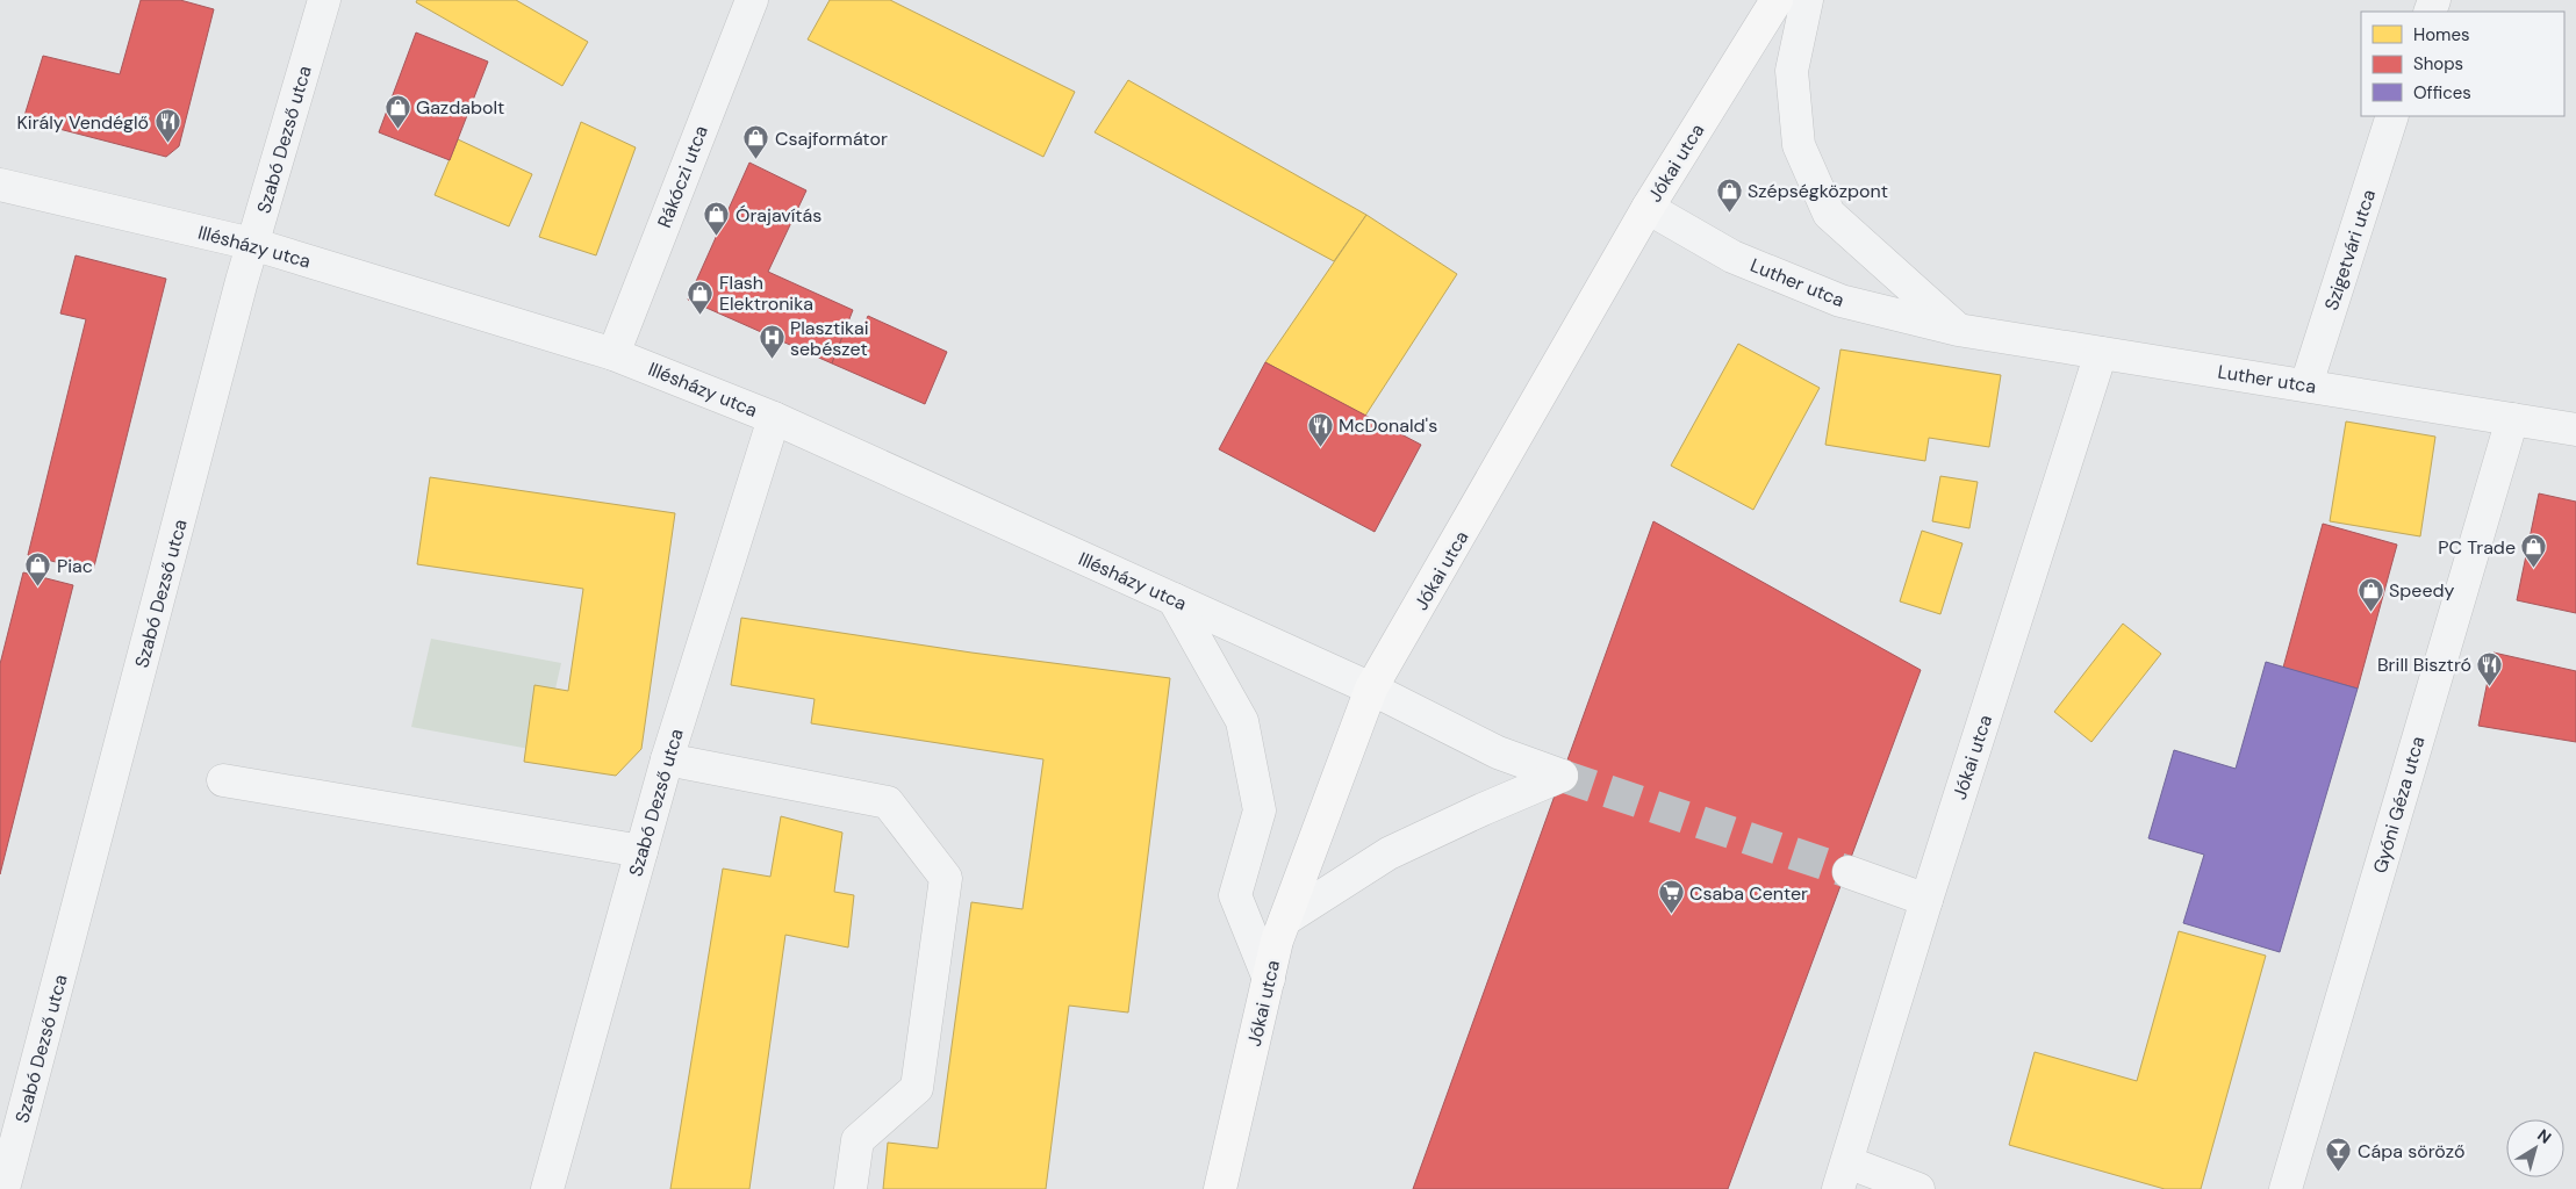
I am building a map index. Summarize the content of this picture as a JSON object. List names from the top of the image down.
{
  "streets": {
    "main road": ["Jókai utca"],
    "street": [
      "Szabó Dezső utca",
      "Rákóczi utca",
      "Illésházy utca",
      "Szigetvári utca",
      "Luther utca",
      "Gyóni Géza utca"
    ]
  },
  "crossings": [
    ["Szabó Dezső utca", "Illésházy utca"],
    ["Jókai utca", "Illésházy utca"],
    ["Jókai utca", "Luther utca"],
    ["Rákóczi utca", "Illésházy utca"],
    ["Szigetvári utca", "Luther utca"],
    ["Luther utca", "Gyóni Géza utca"]
  ],
  "places": {
    "shop": [
      "Gazdabolt",
      "Csajformátor",
      "Szépségközpont",
      "Órajavítás",
      "Flash Elektronika",
      "PC Trade",
      "Piac",
      "Speedy"
    ],
    "restaurant": ["Király Vendéglő", "McDonald's", "Brill Bisztró"],
    "hospital": ["Plasztikai sebészet"],
    "supermarket": ["Csaba Center"],
    "bar": ["Cápa söröző"]
  },
  "legend": ["Homes", "Shops", "Offices"],
  "north": "top right"
}
